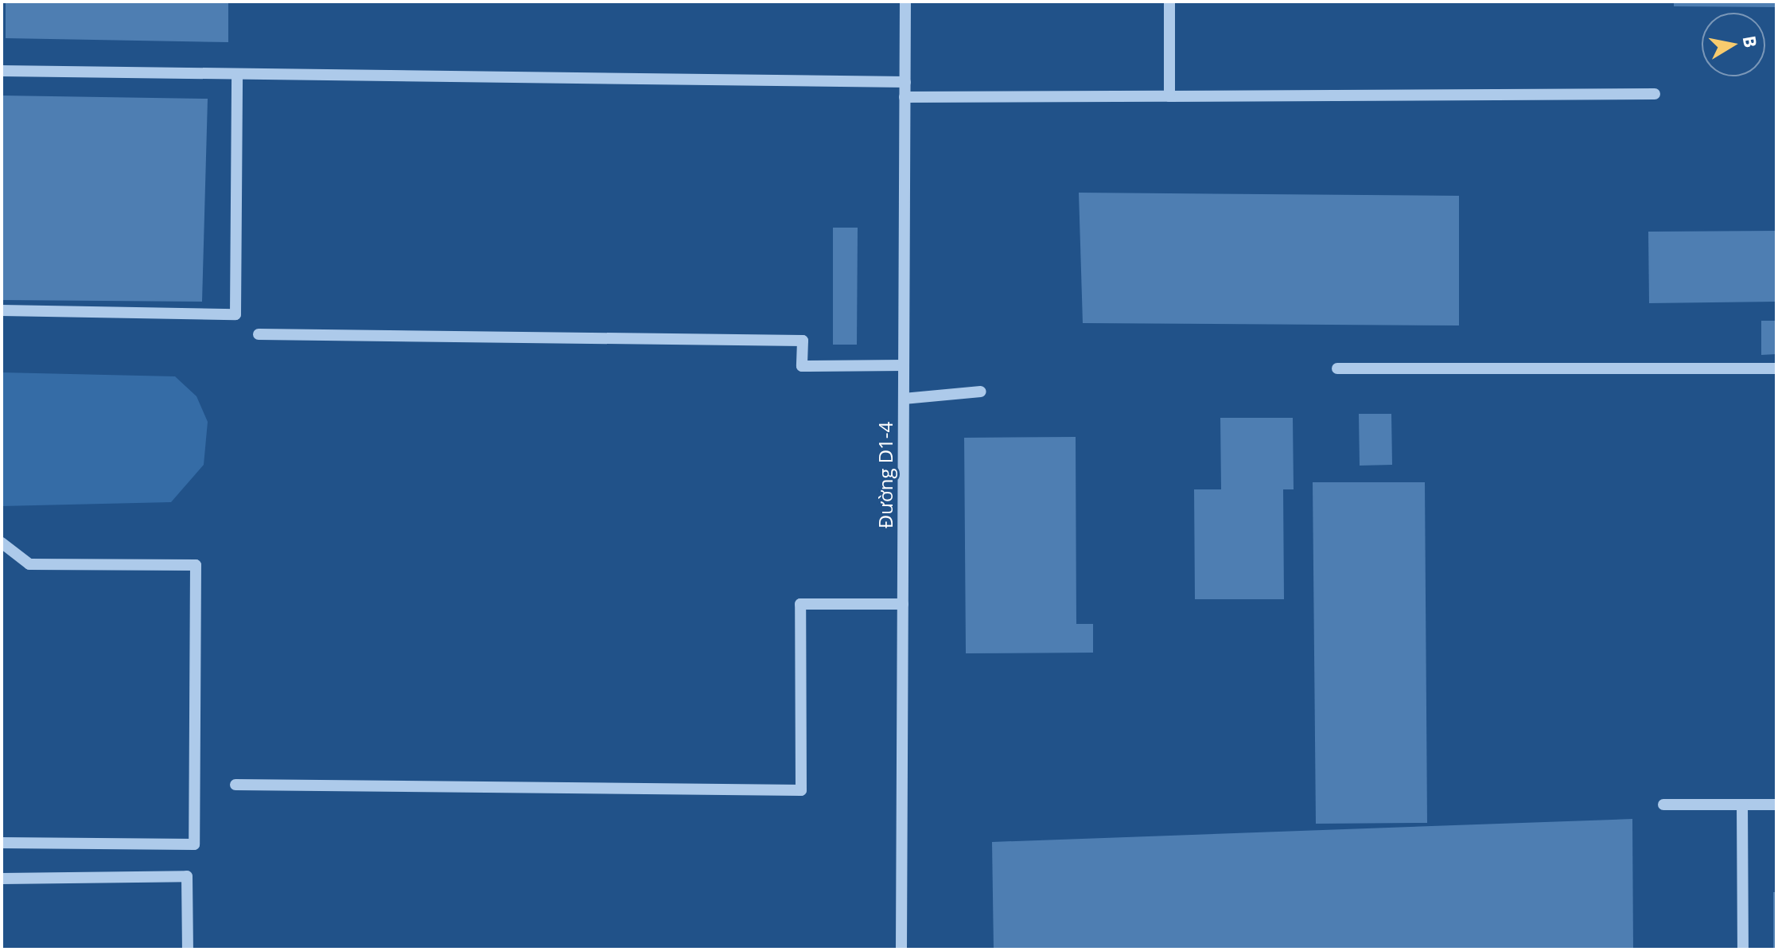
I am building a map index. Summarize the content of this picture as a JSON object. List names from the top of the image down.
{
  "streets": {
    "street": ["Đường D1-4"]
  },
  "north": "right"
}
